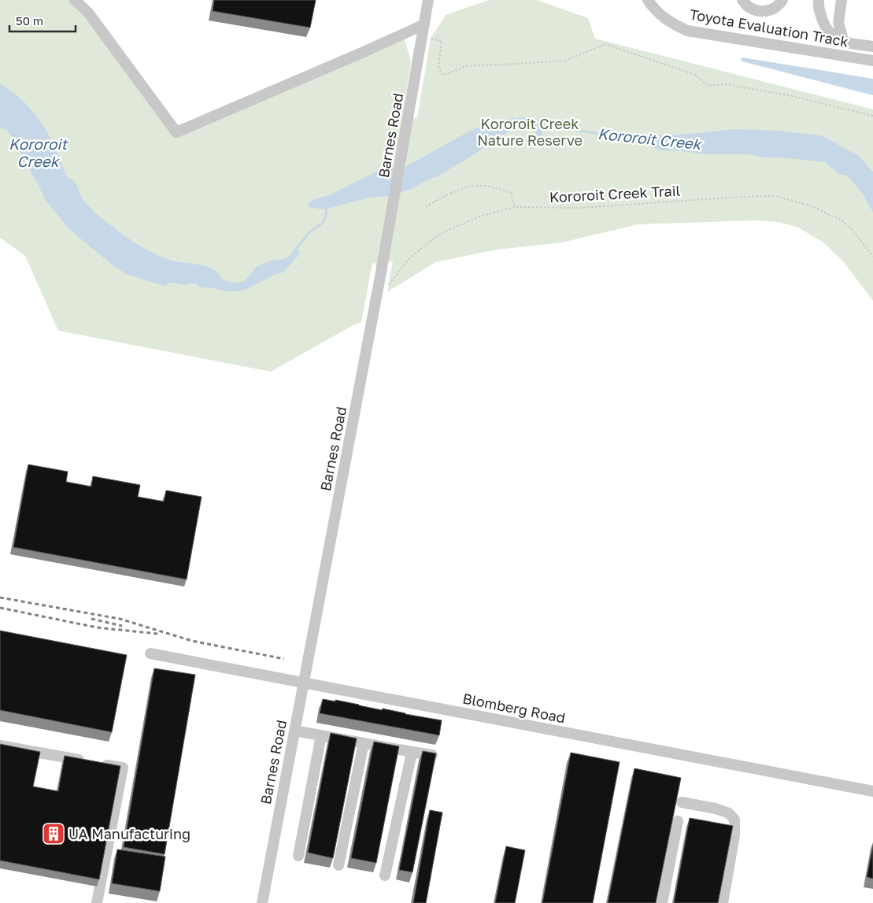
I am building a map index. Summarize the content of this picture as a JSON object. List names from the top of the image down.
{
  "streets": {
    "street": ["Toyota Evaluation Track", "Barnes Road", "Blomberg Road"],
    "path": ["Kororoit Creek Trail"]
  },
  "crossings": [
    ["Barnes Road", "Blomberg Road"]
  ],
  "water": ["Kororoit Creek"],
  "parks": ["Kororoit Creek Nature Reserve"],
  "places": {
    "building": ["UA Manufacturing"]
  },
  "scale_bar": "50 m"
}
